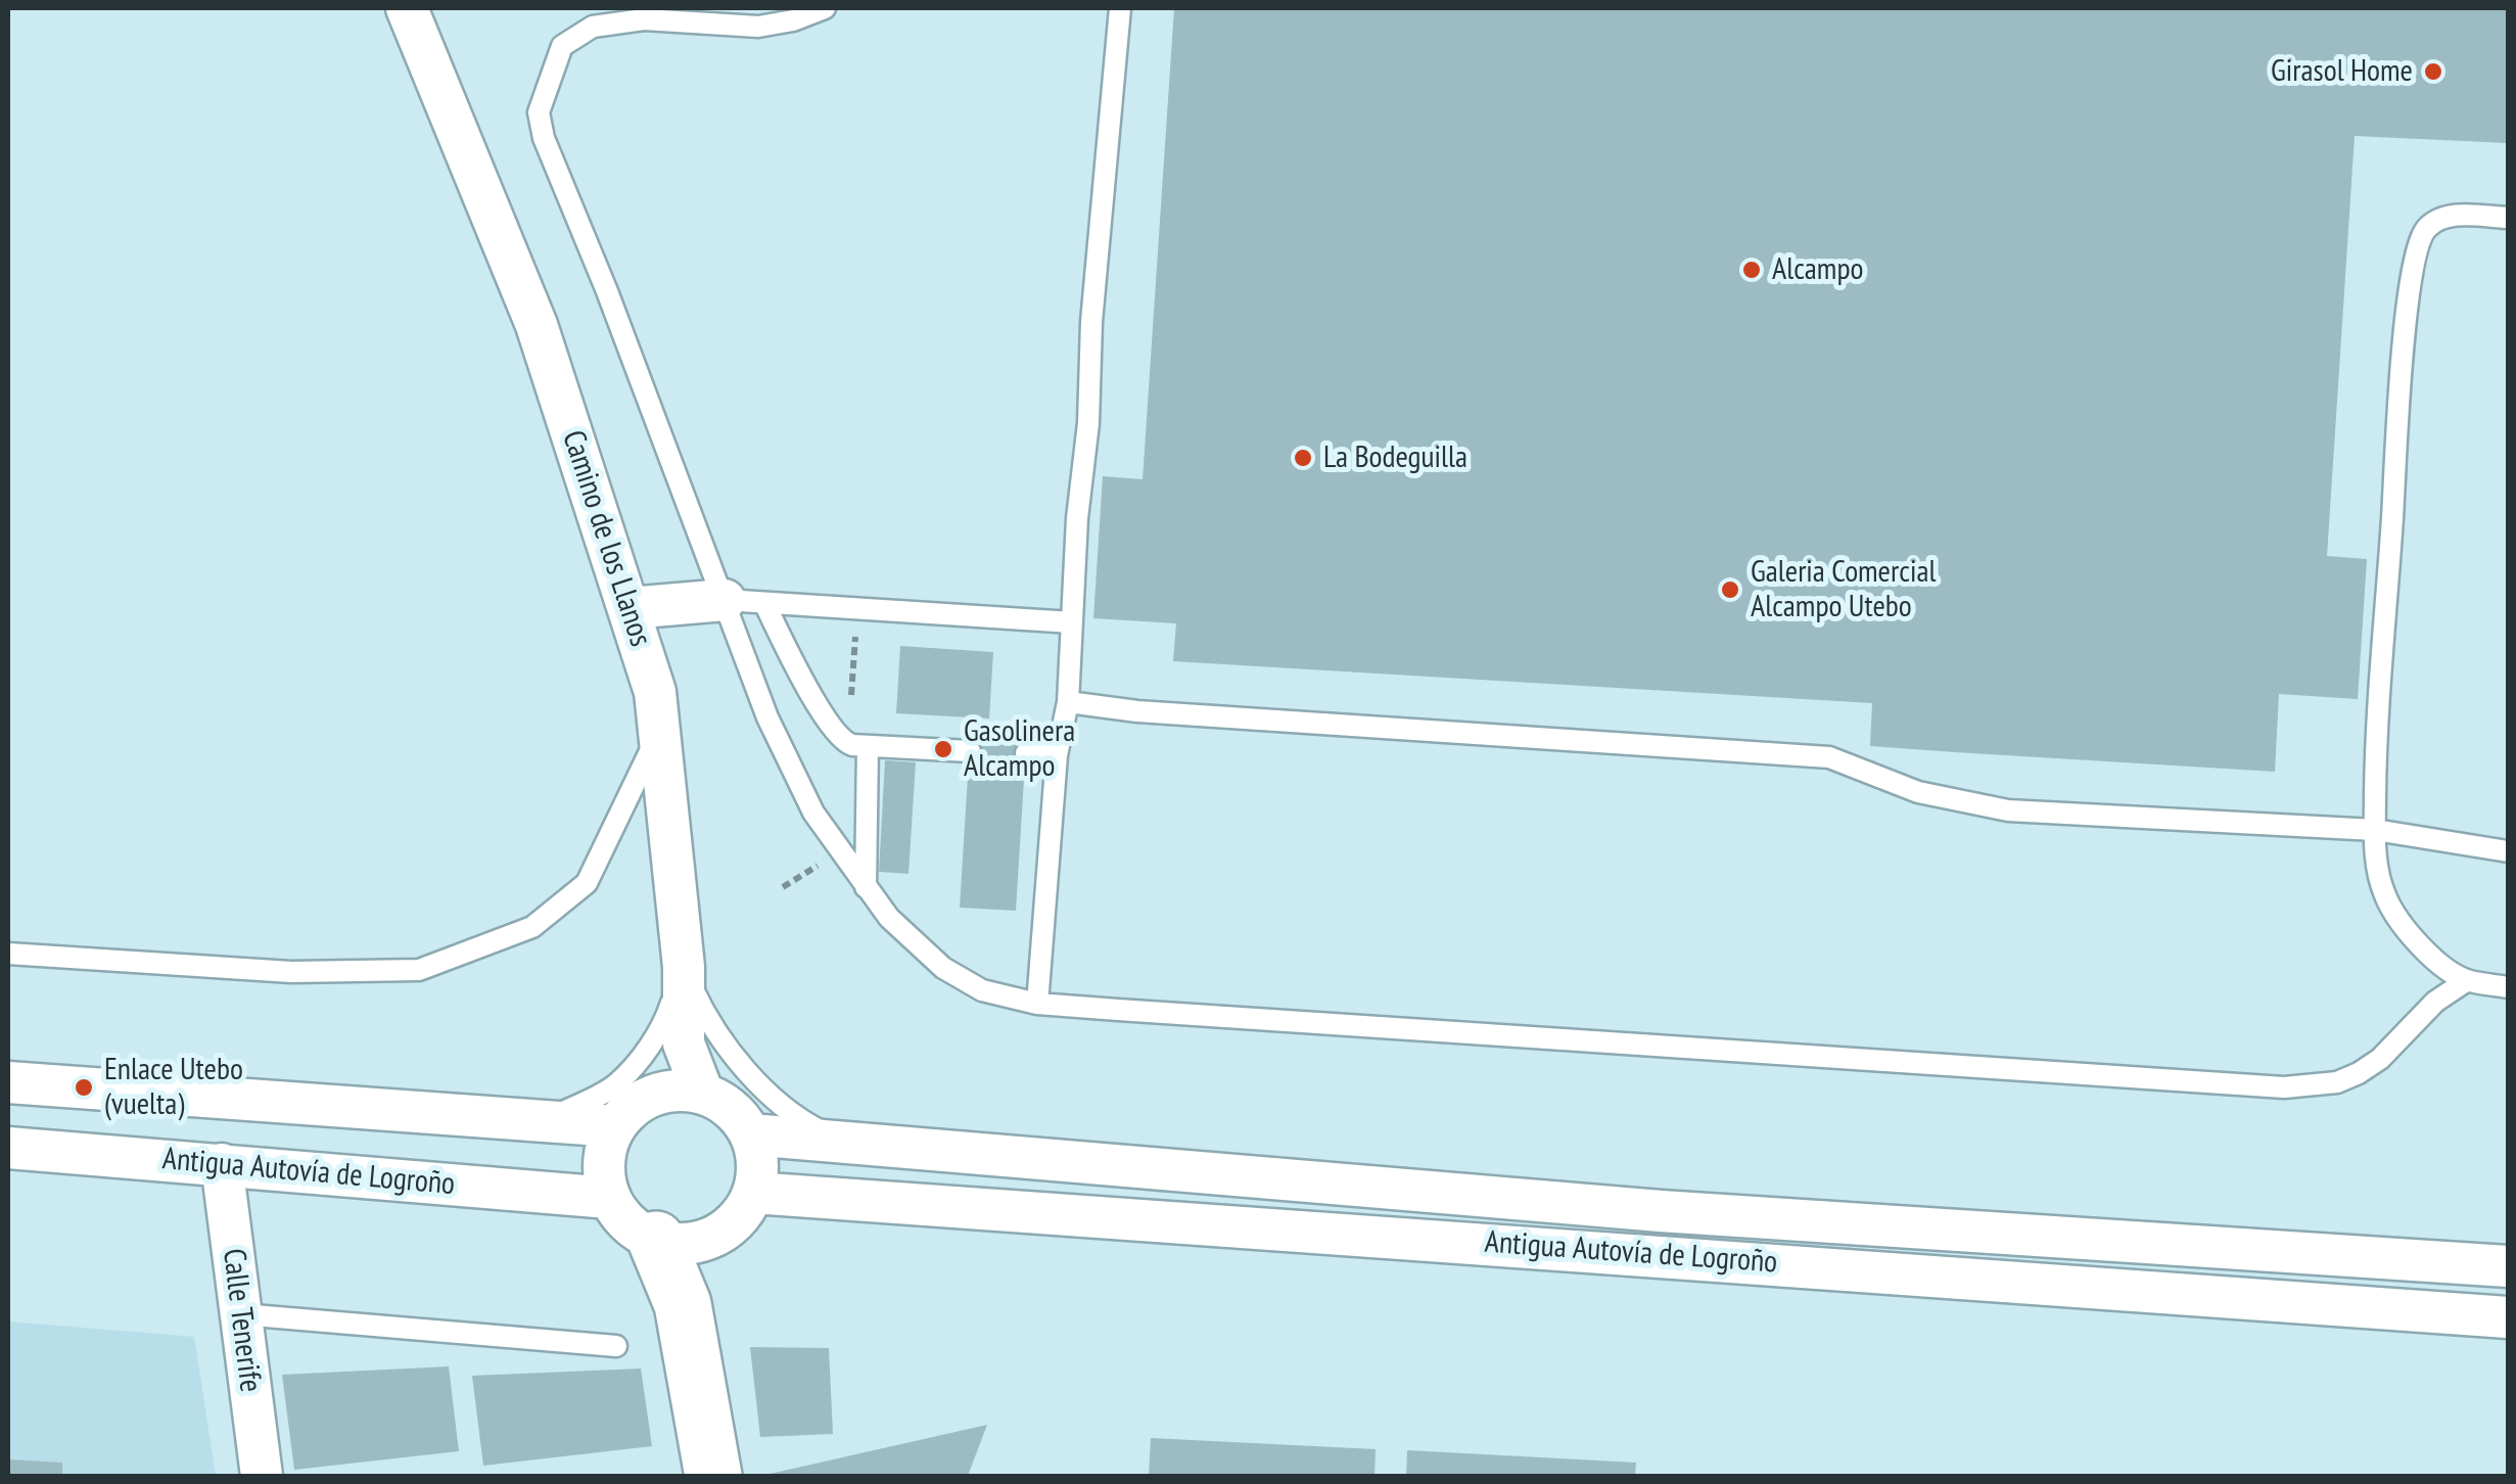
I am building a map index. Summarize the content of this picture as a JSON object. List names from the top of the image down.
{
  "streets": {
    "street": ["Camino de los Llanos", "Antigua Autovía de Logroño", "Calle Tenerife"]
  },
  "crossings": [
    ["Camino de los Llanos", "Antigua Autovía de Logroño"],
    ["Antigua Autovía de Logroño", "Calle Tenerife"]
  ],
  "places": [
    "Girasol Home",
    "Alcampo",
    "La Bodeguilla",
    "Galeria Comercial Alcampo Utebo",
    "Gasolinera Alcampo",
    "Enlace Utebo (vuelta)"
  ]
}
